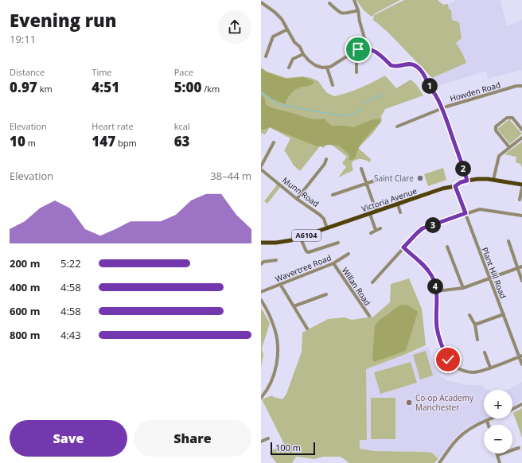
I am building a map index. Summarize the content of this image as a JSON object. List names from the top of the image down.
{
  "streets": {
    "main road": ["Victoria Avenue", "A6104"],
    "street": [
      "Howden Road",
      "Munn Road",
      "Wavertree Road",
      "Plant Hill Road",
      "Willan Road"
    ]
  },
  "crossings": [
    ["Munn Road", "Victoria Avenue"],
    ["Victoria Avenue", "Plant Hill Road"],
    ["Wavertree Road", "Willan Road"]
  ],
  "places": ["Saint Clare", "Co-op Academy Manchester"],
  "scale_bar": "100 m",
  "page": {
    "heading": ["Evening run", "19:11"],
    "stats": [
      ["Distance", "0.97 km"],
      ["Time", "4:51"],
      ["Pace", "5:00 /km"],
      ["Elevation", "10 m"],
      ["Heart rate", "147 bpm"],
      ["kcal", "63"]
    ],
    "pins": [
      "1",
      "2",
      "3",
      "4"
    ],
    "chart": ["Elevation", "38–44 m"],
    "list": [
      {
        "name": "200 m",
        "note": "5:22"
      },
      {
        "name": "400 m",
        "note": "4:58"
      },
      {
        "name": "600 m",
        "note": "4:58"
      },
      {
        "name": "800 m",
        "note": "4:43"
      }
    ],
    "map_buttons": ["+", "−"],
    "buttons": ["Save", "Share"],
    "scale": "100 m"
  }
}
